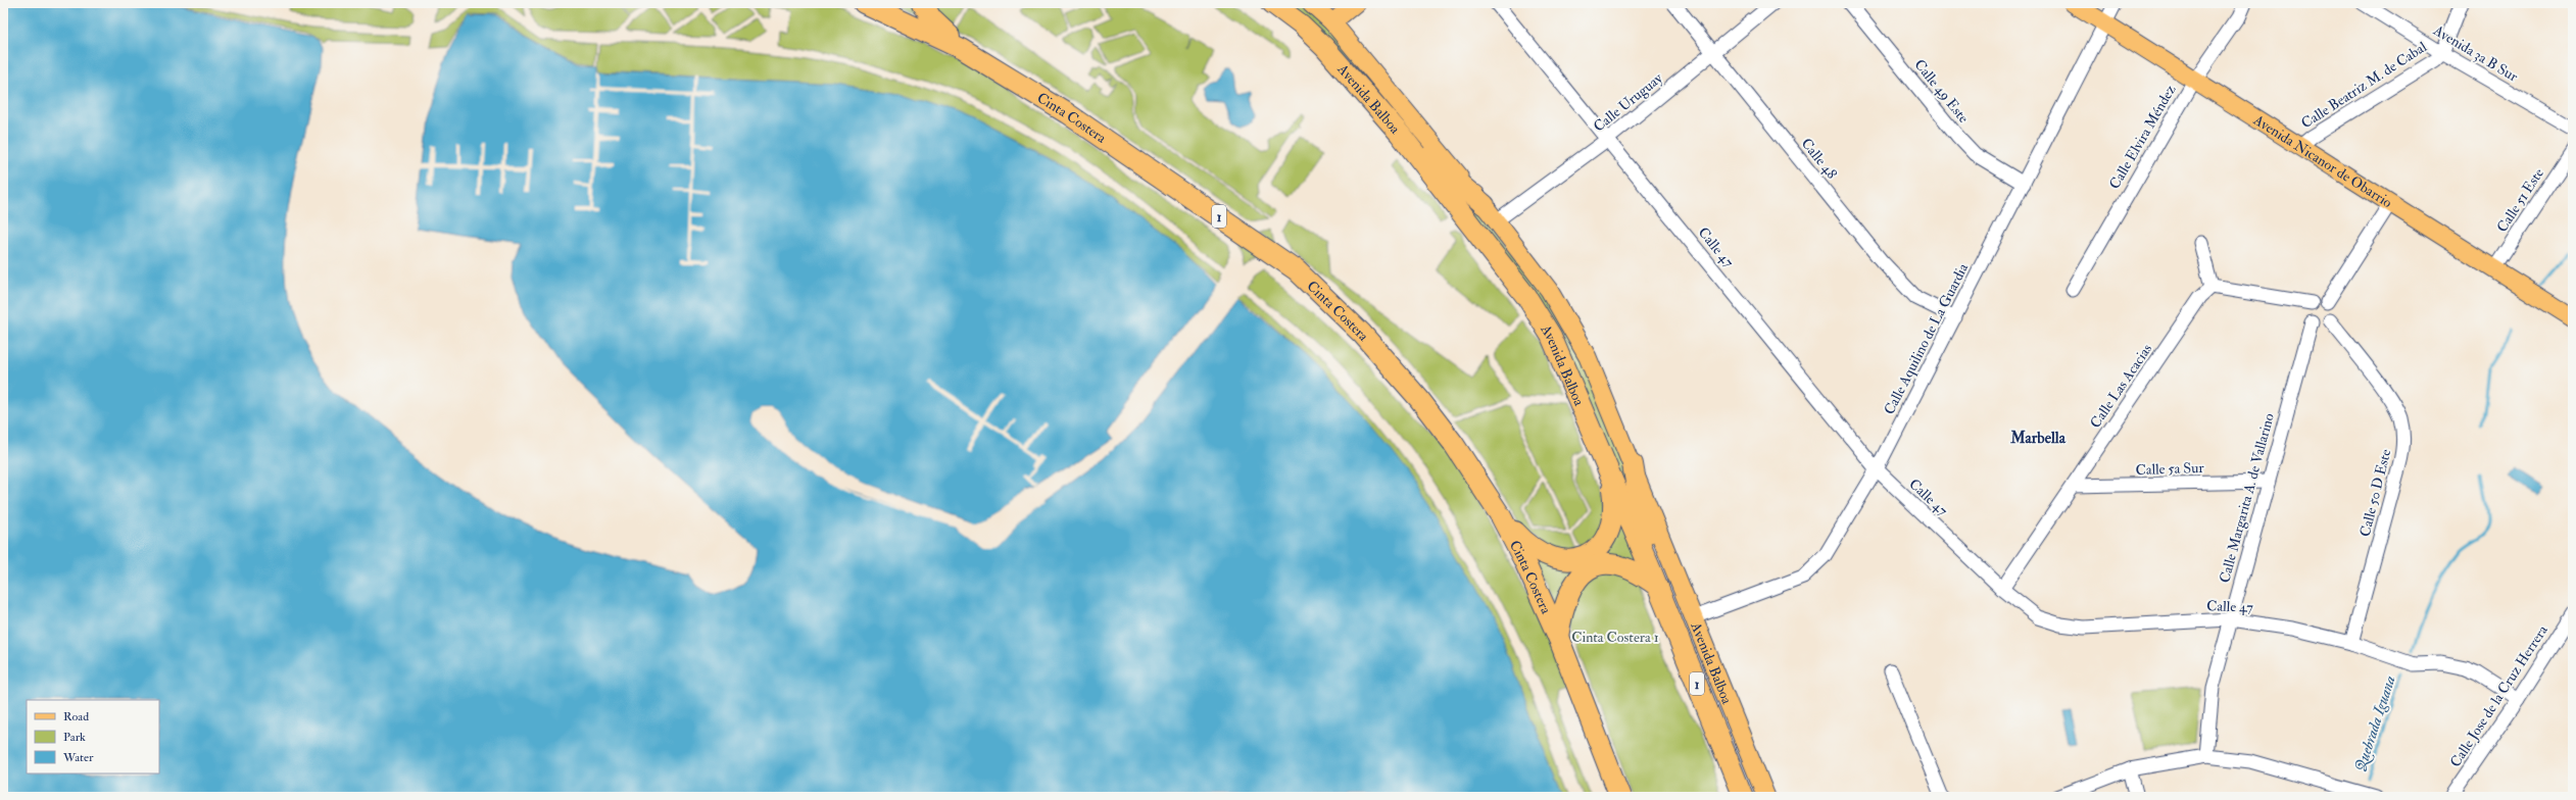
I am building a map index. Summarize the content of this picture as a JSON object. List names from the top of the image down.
{
  "streets": {
    "highway": ["Avenida Balboa", "Cinta Costera", "1"],
    "main road": ["Avenida Nicanor de Obarrio"],
    "street": [
      "Avenida 3a B Sur",
      "Calle Beatriz M. de Cabal",
      "Calle 49 Este",
      "Calle Uruguay",
      "Calle Elvira Méndez",
      "Calle 48",
      "Calle 51 Este",
      "Calle 47",
      "Calle Aquilino de La Guardia",
      "Calle Las Acacias",
      "Calle 5a Sur",
      "Calle 50 D Este",
      "Calle Margarita A. de Vallarino",
      "Calle Jose de la Cruz Herrera"
    ]
  },
  "crossings": [
    ["Avenida 3a B Sur", "Calle Beatriz M. de Cabal"],
    ["Calle Beatriz M. de Cabal", "Avenida Nicanor de Obarrio"],
    ["Calle 49 Este", "Calle Aquilino de La Guardia"],
    ["Avenida Balboa", "Calle Uruguay"],
    ["Avenida Balboa", "Calle Aquilino de La Guardia"],
    ["Calle Uruguay", "Calle 48"],
    ["Calle Uruguay", "Calle 47"],
    ["Calle Elvira Méndez", "Avenida Nicanor de Obarrio"],
    ["Calle 48", "Calle Aquilino de La Guardia"],
    ["Avenida Nicanor de Obarrio", "Calle 51 Este"],
    ["Avenida Nicanor de Obarrio", "Calle Aquilino de La Guardia"],
    ["Calle 47", "Calle Aquilino de La Guardia"],
    ["Calle 47", "Calle Las Acacias"],
    ["Calle 47", "Calle 50 D Este"],
    ["Calle 47", "Calle Margarita A. de Vallarino"],
    ["Calle 47", "Calle Jose de la Cruz Herrera"],
    ["Calle Las Acacias", "Calle 5a Sur"],
    ["Calle 5a Sur", "Calle Margarita A. de Vallarino"],
    ["Calle 50 D Este", "Calle Margarita A. de Vallarino"]
  ],
  "districts": ["Marbella"],
  "water": ["Quebrada Iguana"],
  "parks": ["Cinta Costera 1"],
  "legend": ["Road", "Park", "Water"]
}
